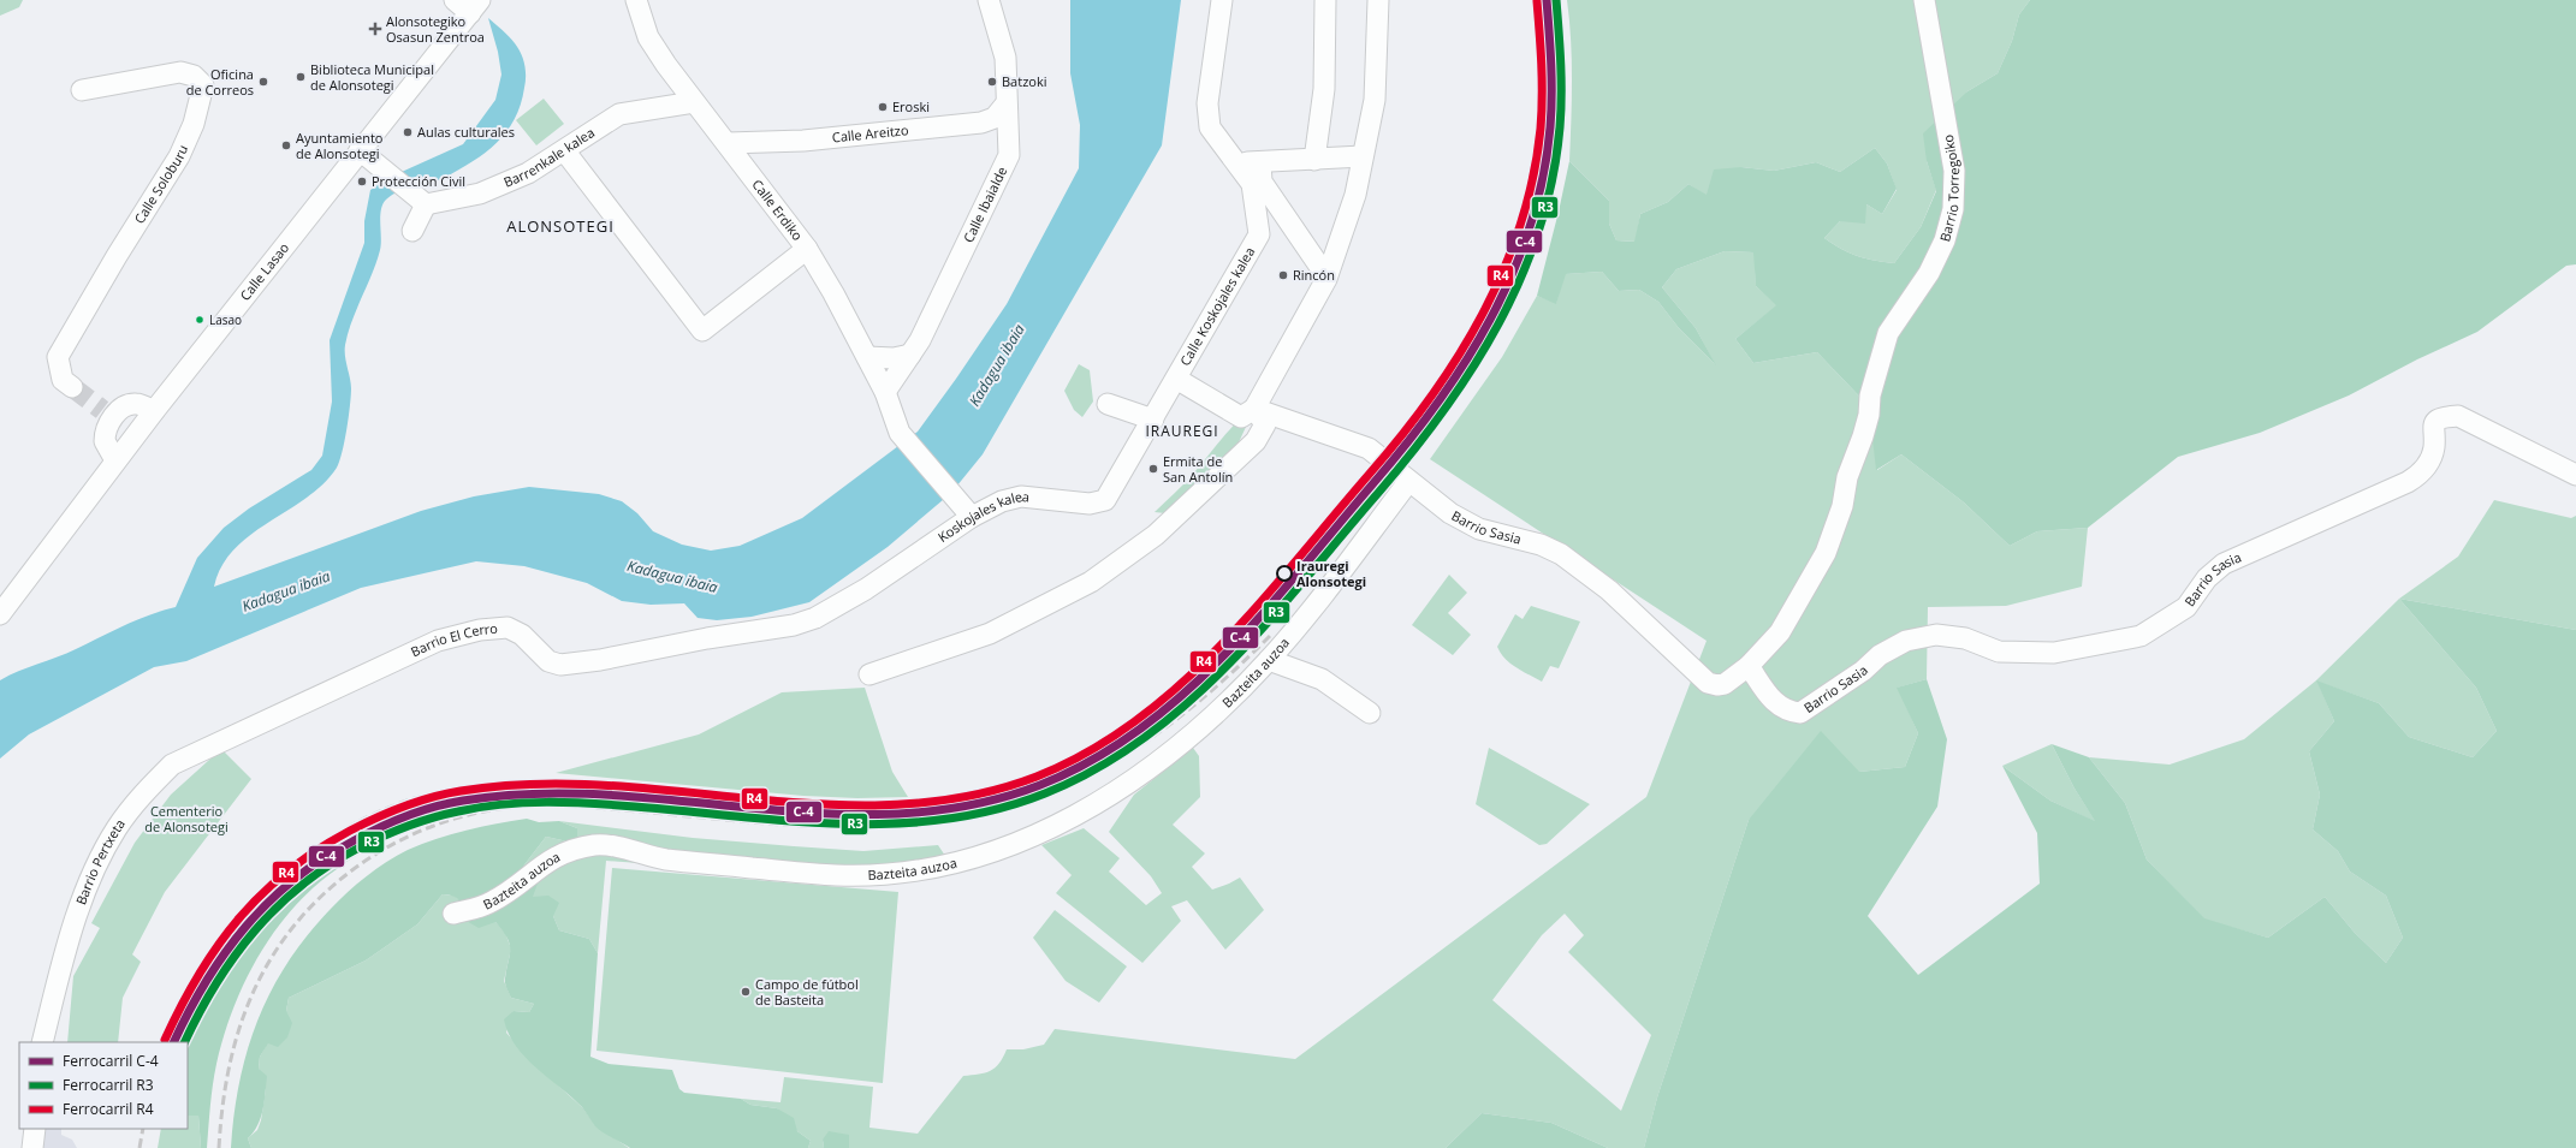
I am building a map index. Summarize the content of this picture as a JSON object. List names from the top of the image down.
{
  "streets": {
    "street": [
      "Calle Areitzo",
      "Barrenkale kalea",
      "Calle Soloburu",
      "Barrio Torregoiko",
      "Calle Ibaialde",
      "Calle Erdiko",
      "Calle Lasao",
      "Calle Koskojales kalea",
      "Koskojales kalea",
      "Barrio Sasia",
      "Barrio El Cerro",
      "Bazteita auzoa",
      "Barrio Pertxeta"
    ]
  },
  "crossings": [
    ["Calle Areitzo", "Calle Ibaialde"],
    ["Calle Areitzo", "Calle Erdiko"],
    ["Barrenkale kalea", "Calle Erdiko"],
    ["Barrio Torregoiko", "Barrio Sasia"],
    ["Calle Ibaialde", "Calle Erdiko"],
    ["Calle Erdiko", "Koskojales kalea"],
    ["Calle Koskojales kalea", "Koskojales kalea"],
    ["Koskojales kalea", "Barrio El Cerro"],
    ["Barrio Sasia", "Bazteita auzoa"],
    ["Barrio El Cerro", "Barrio Pertxeta"]
  ],
  "districts": ["ALONSOTEGI", "IRAUREGI"],
  "water": ["Kadagua ibaia"],
  "parks": ["Cementerio de Alonsotegi"],
  "places": {
    "health": ["Alonsotegiko Osasun Zentroa"],
    "other": [
      "Biblioteca Municipal de Alonsotegi",
      "Oficina de Correos",
      "Batzoki",
      "Eroski",
      "Aulas culturales",
      "Ayuntamiento de Alonsotegi",
      "Protección Civil",
      "Rincón",
      "Lasao",
      "Ermita de San Antolín",
      "Irauregi Alonsotegi",
      "Campo de fútbol de Basteita"
    ]
  },
  "lines": ["rail line C-4", "rail line R3", "rail line R4"],
  "legend": ["Ferrocarril C-4", "Ferrocarril R3", "Ferrocarril R4"]
}
